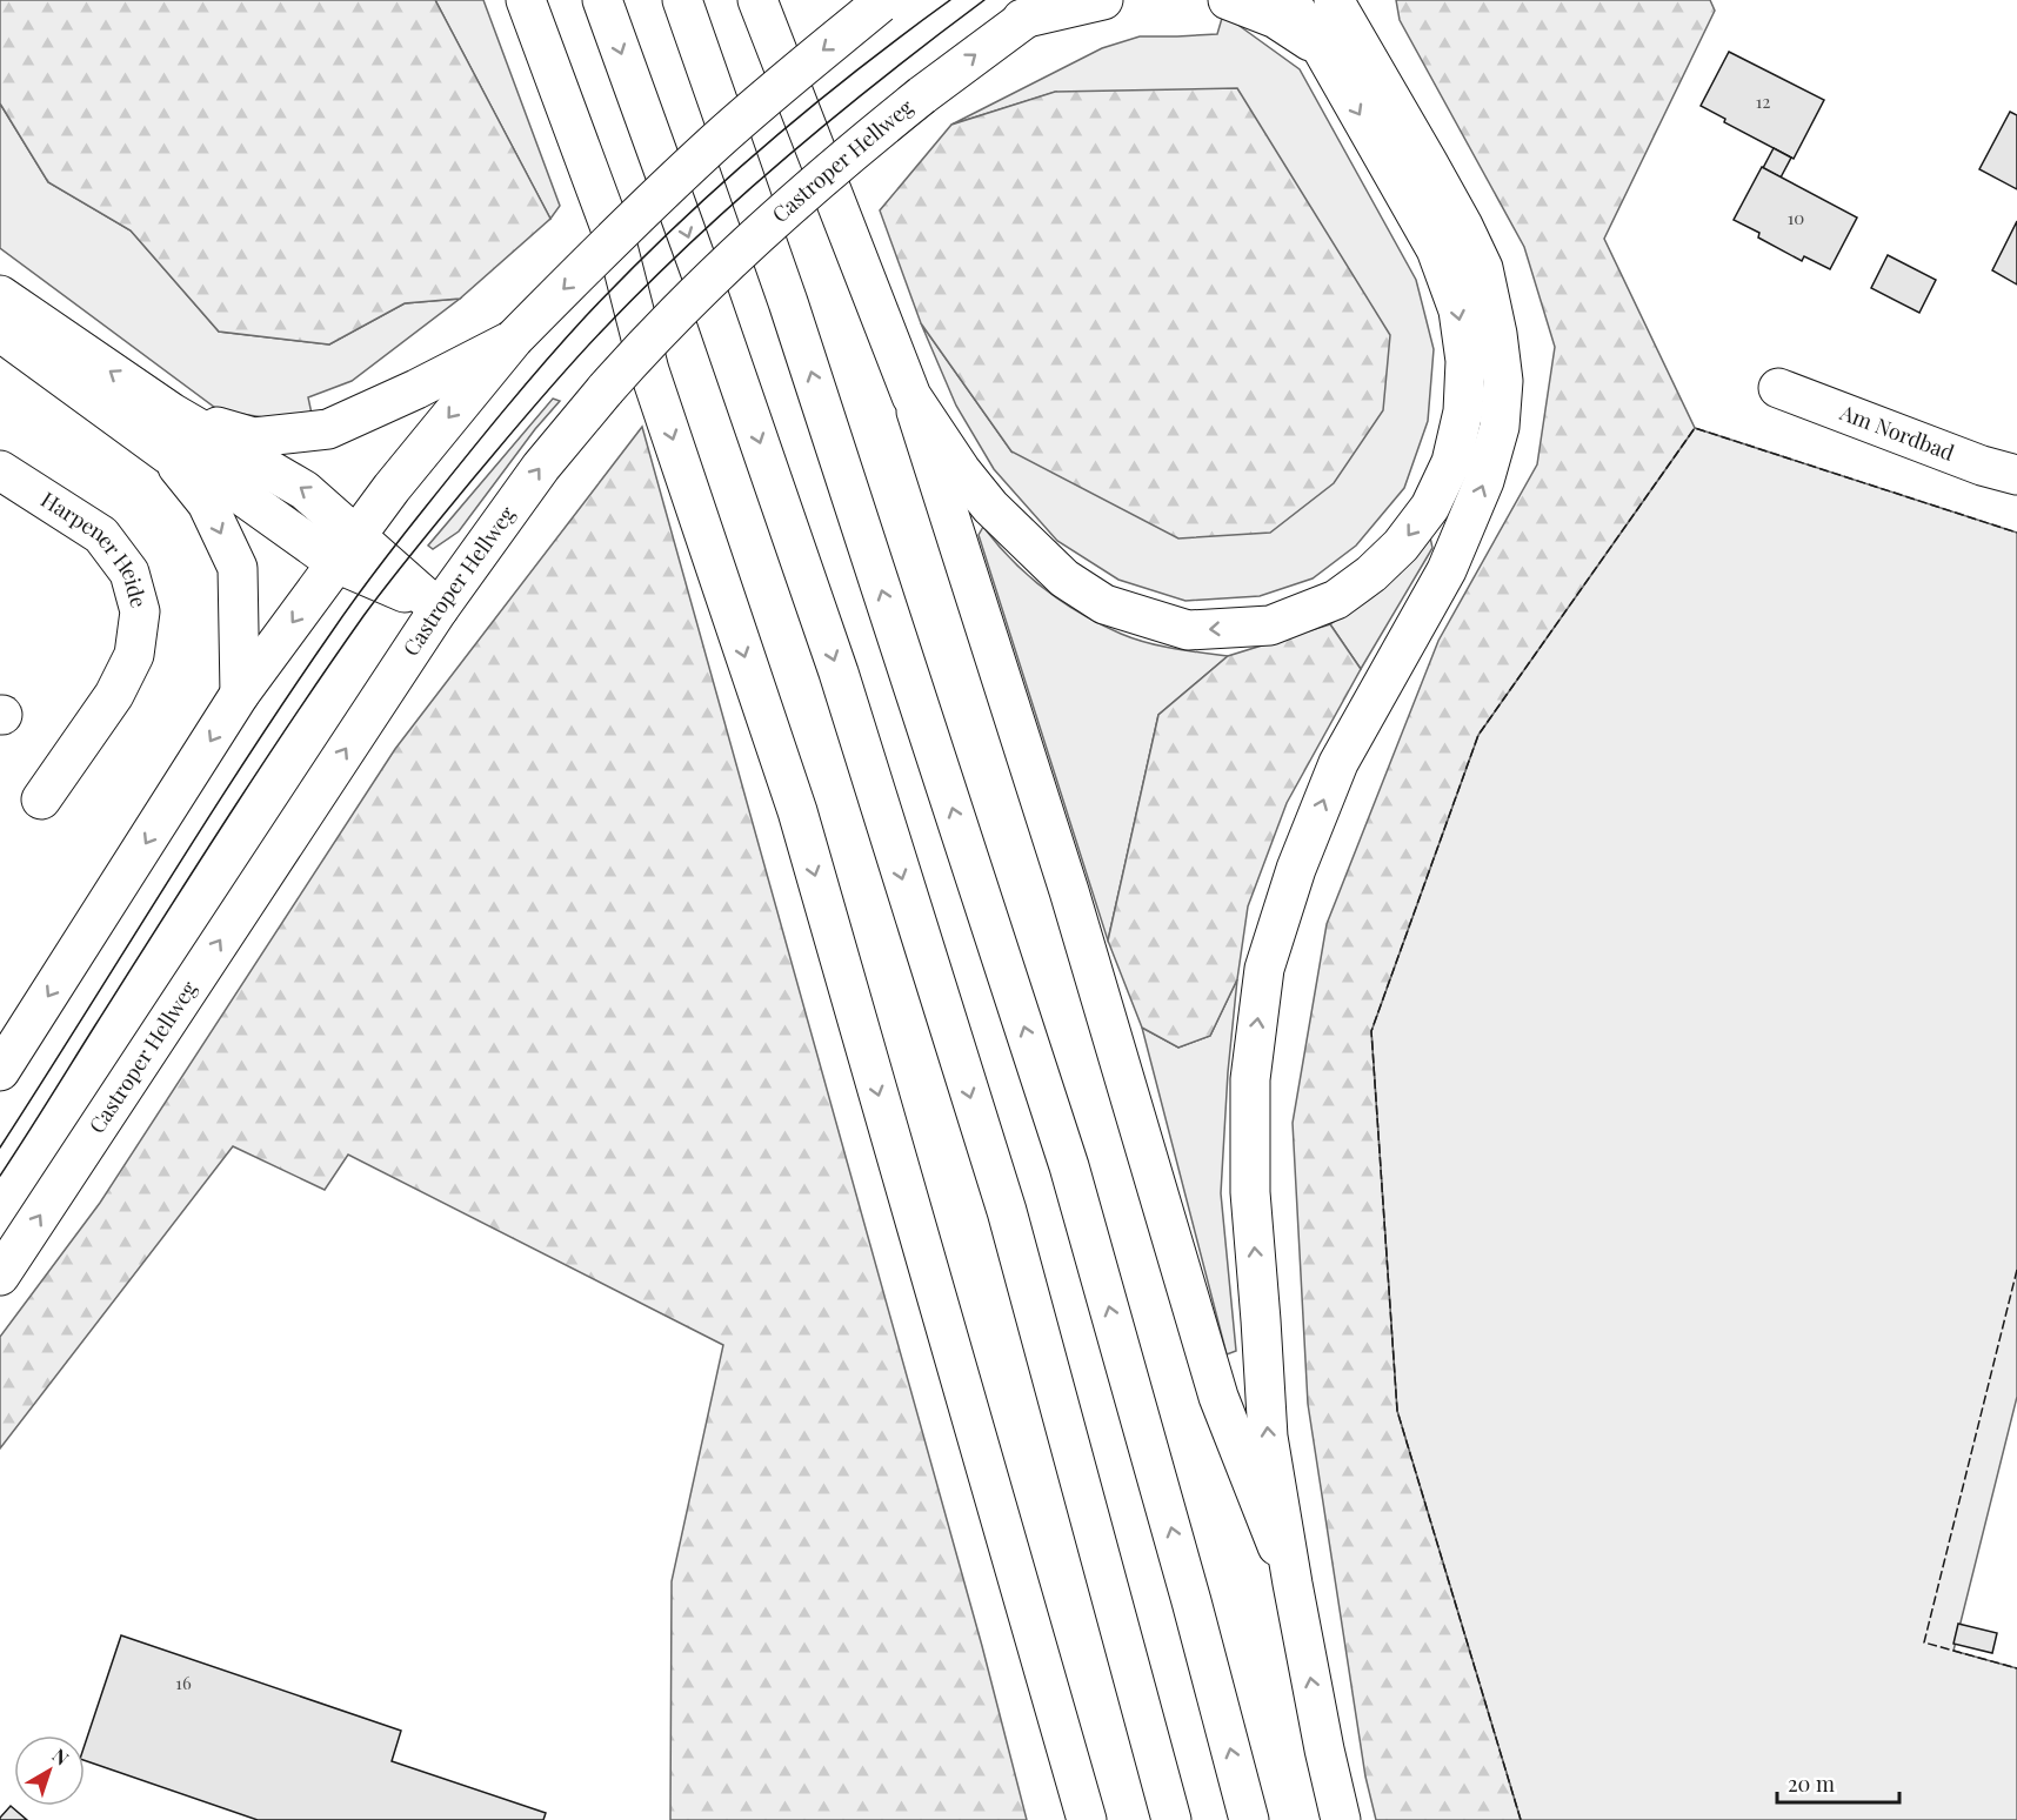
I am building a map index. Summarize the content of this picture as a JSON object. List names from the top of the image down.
{
  "streets": {
    "main road": ["Castroper Hellweg", "Am Nordbad", "Harpener Heide"]
  },
  "house_numbers": ["12", "10", "16"],
  "scale_bar": "20 m",
  "north": "top right"
}
